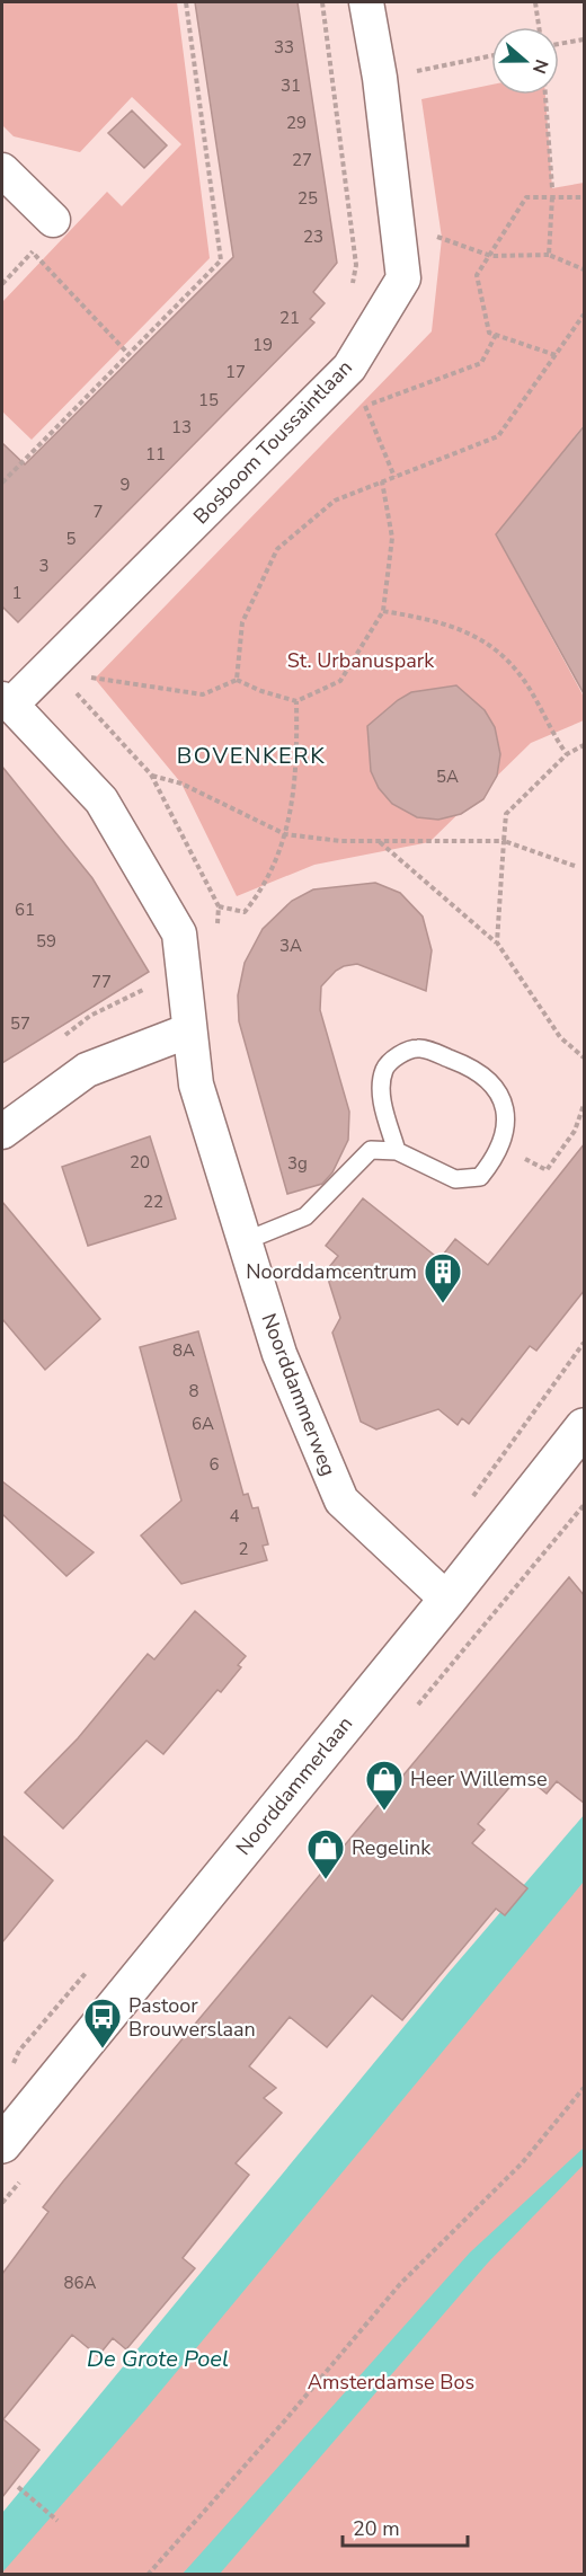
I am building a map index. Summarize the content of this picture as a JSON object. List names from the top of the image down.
{
  "streets": {
    "street": ["Bosboom Toussaintlaan", "Noorddammerweg", "Noorddammerlaan"]
  },
  "crossings": [
    ["Bosboom Toussaintlaan", "Noorddammerweg"],
    ["Noorddammerweg", "Noorddammerlaan"]
  ],
  "districts": ["BOVENKERK"],
  "water": ["De Grote Poel"],
  "parks": ["St. Urbanuspark", "Amsterdamse Bos"],
  "places": {
    "building": ["Noorddamcentrum"],
    "shop": ["Heer Willemse", "Regelink"],
    "bus stop": ["Pastoor Brouwerslaan"]
  },
  "house_numbers": [
    "33",
    "31",
    "29",
    "27",
    "25",
    "23",
    "21",
    "19",
    "17",
    "15",
    "13",
    "11",
    "9",
    "7",
    "5",
    "3",
    "1",
    "5A",
    "61",
    "59",
    "3A",
    "77",
    "57",
    "20",
    "3g",
    "22",
    "8A",
    "8",
    "6A",
    "6",
    "4",
    "2",
    "86A"
  ],
  "scale_bar": "20 m",
  "north": "right"
}
